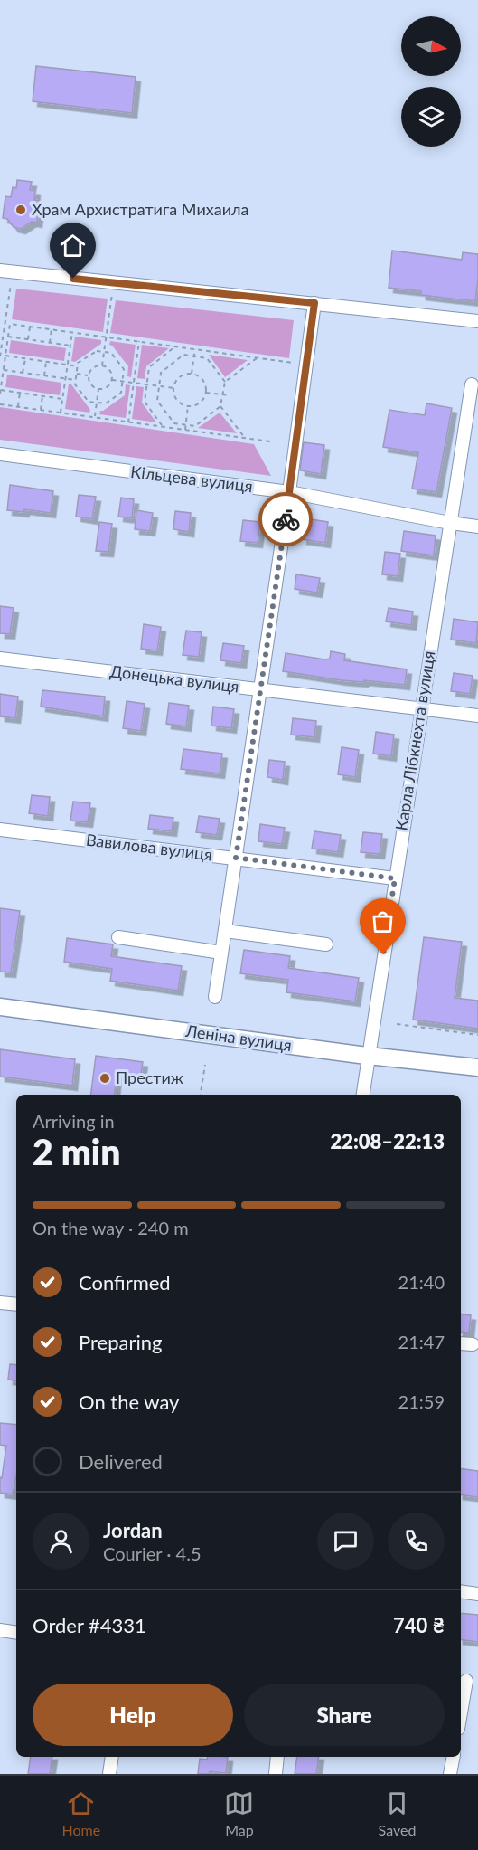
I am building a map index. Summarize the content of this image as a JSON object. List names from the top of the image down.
{
  "streets": {
    "main road": ["Леніна вулиця"],
    "street": [
      "Кільцева вулиця",
      "Донецька вулиця",
      "Карла Лібкнехта вулиця",
      "Вавилова вулиця"
    ]
  },
  "crossings": [
    ["Кільцева вулиця", "Карла Лібкнехта вулиця"],
    ["Донецька вулиця", "Карла Лібкнехта вулиця"],
    ["Карла Лібкнехта вулиця", "Вавилова вулиця"],
    ["Карла Лібкнехта вулиця", "Леніна вулиця"]
  ],
  "places": ["Храм Архистратига Михаила", "Престиж"],
  "north": "right",
  "page": {
    "heading": ["2 min", "Arriving in", "22:08–22:13"],
    "panel": [
      "Jordan",
      "Courier · 4.5",
      "Order #4331",
      "740 ₴"
    ],
    "bar": "On the way · 240 m",
    "list": [
      ["Confirmed", "21:40"],
      ["Preparing", "21:47"],
      ["On the way", "21:59"],
      "Delivered"
    ],
    "buttons": ["Help", "Share"],
    "tabs": ["Home", "Map", "Saved"]
  }
}
